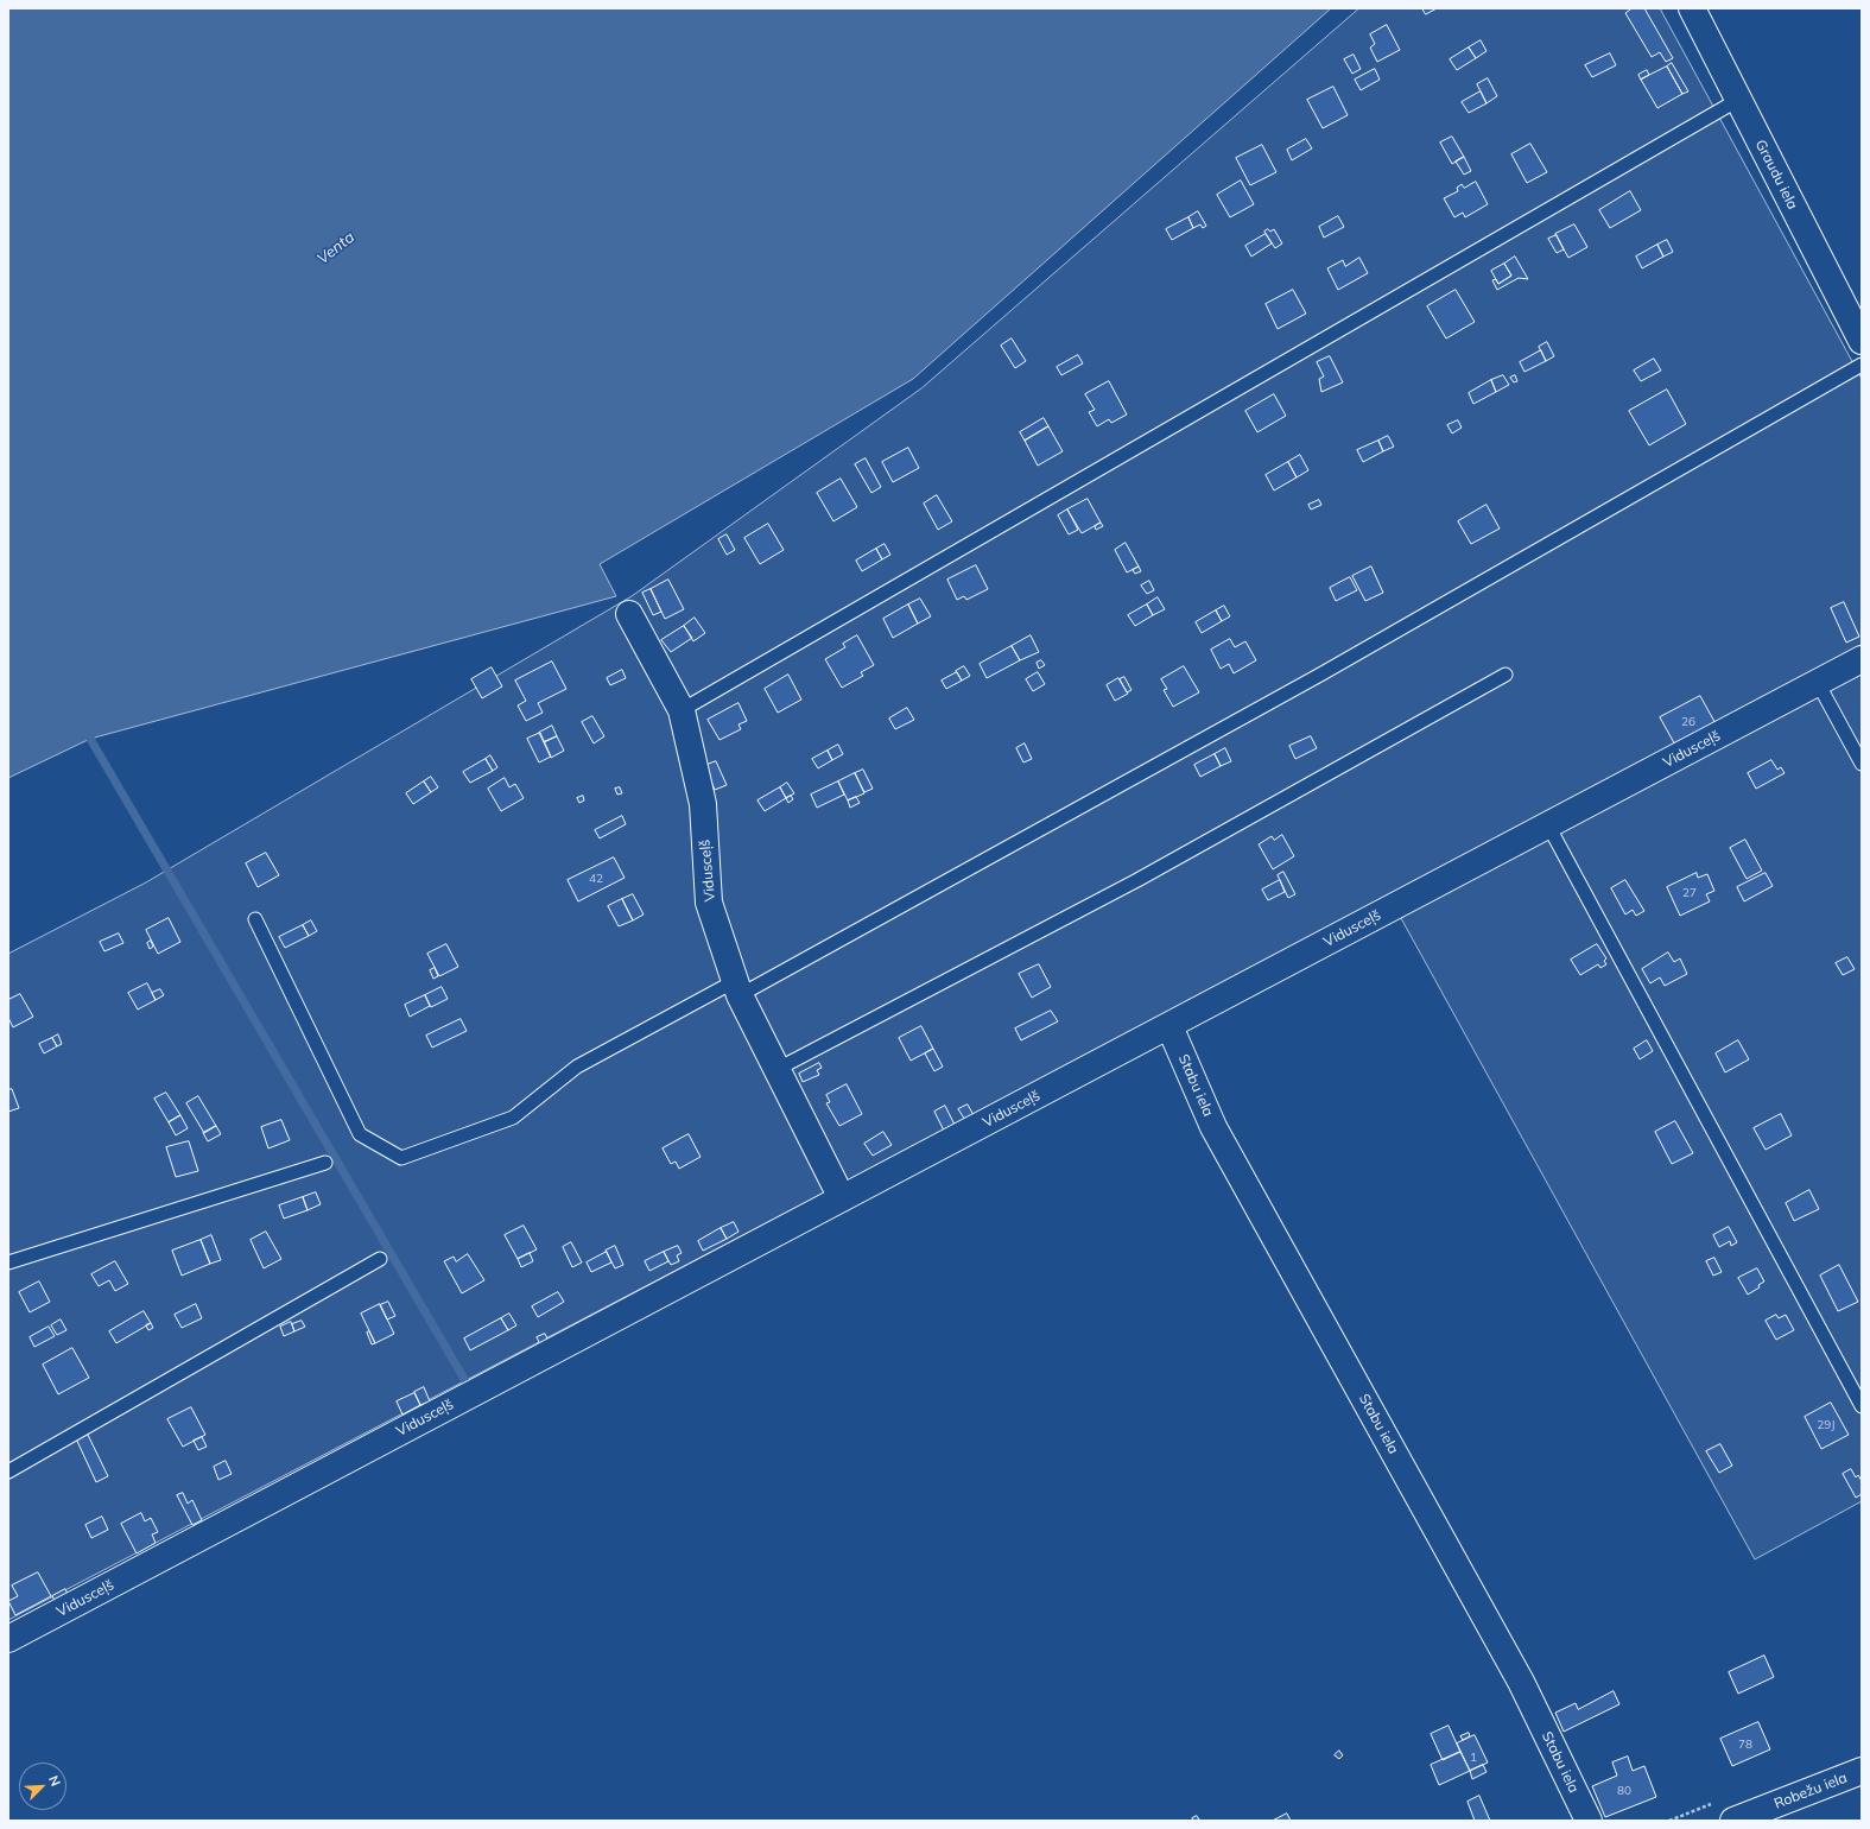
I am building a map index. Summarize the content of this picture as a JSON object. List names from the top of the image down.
{
  "streets": {
    "street": [
      "Graudu iela",
      "Vidusceļš",
      "Stabu iela",
      "Robežu iela"
    ]
  },
  "crossings": [
    ["Vidusceļš", "Stabu iela"]
  ],
  "water": ["Venta"],
  "house_numbers": [
    "26",
    "42",
    "27",
    "29J",
    "78",
    "1",
    "80"
  ],
  "north": "top right"
}
